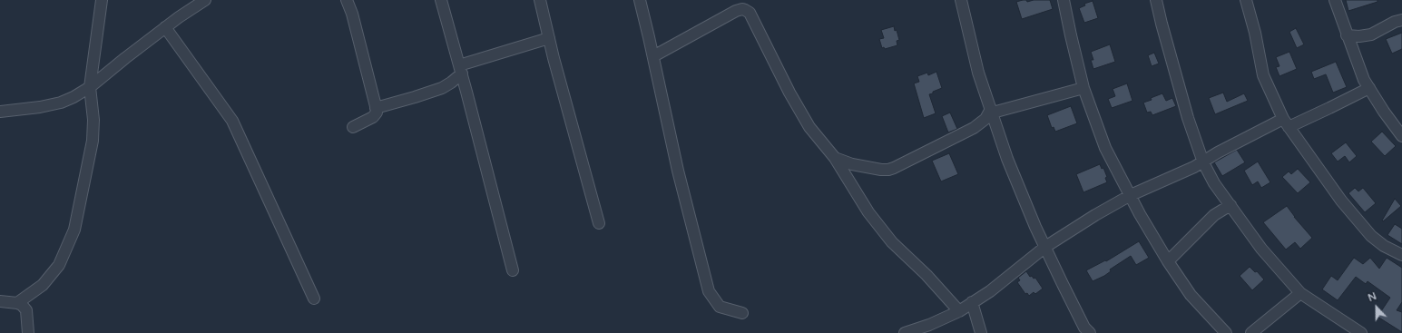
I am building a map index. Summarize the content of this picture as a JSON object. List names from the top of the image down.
{
  "north": "top"
}
